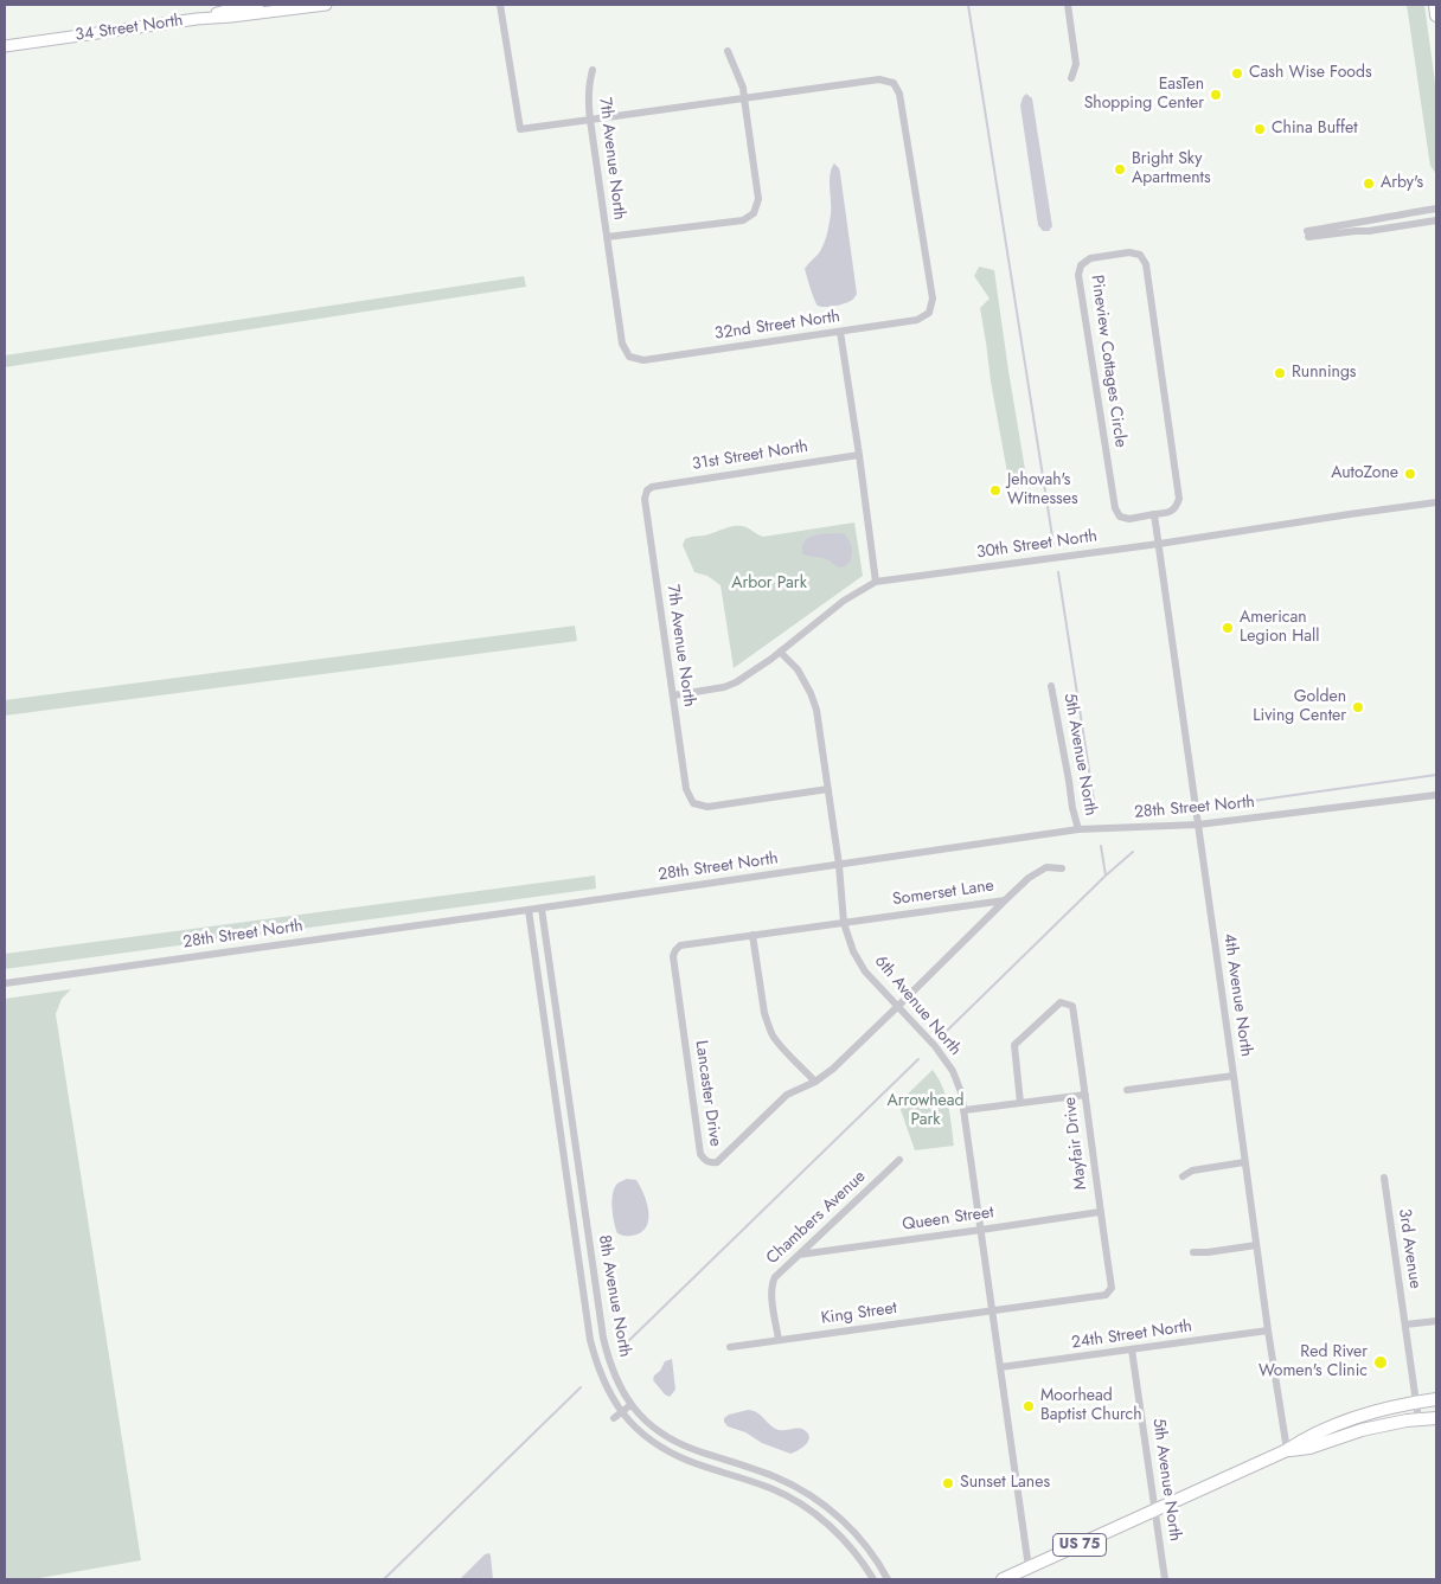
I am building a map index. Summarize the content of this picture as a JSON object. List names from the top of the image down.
{
  "streets": {
    "main road": ["34 Street North", "US 75"],
    "street": [
      "7th Avenue North",
      "32nd Street North",
      "Pineview Cottages Circle",
      "31st Street North",
      "30th Street North",
      "5th Avenue North",
      "28th Street North",
      "Somerset Lane",
      "4th Avenue North",
      "6th Avenue North",
      "Lancaster Drive",
      "Mayfair Drive",
      "Chambers Avenue",
      "Queen Street",
      "3rd Avenue",
      "8th Avenue North",
      "King Street",
      "24th Street North"
    ]
  },
  "crossings": [
    ["7th Avenue North", "32nd Street North"],
    ["7th Avenue North", "31st Street North"],
    ["7th Avenue North", "30th Street North"],
    ["7th Avenue North", "6th Avenue North"],
    ["30th Street North", "4th Avenue North"],
    ["30th Street North", "6th Avenue North"],
    ["5th Avenue North", "28th Street North"],
    ["5th Avenue North", "24th Street North"],
    ["5th Avenue North", "US 75"],
    ["28th Street North", "4th Avenue North"],
    ["28th Street North", "6th Avenue North"],
    ["28th Street North", "8th Avenue North"],
    ["Somerset Lane", "6th Avenue North"],
    ["Somerset Lane", "Lancaster Drive"],
    ["4th Avenue North", "24th Street North"],
    ["4th Avenue North", "US 75"],
    ["6th Avenue North", "Lancaster Drive"],
    ["6th Avenue North", "Mayfair Drive"],
    ["6th Avenue North", "Queen Street"],
    ["6th Avenue North", "King Street"],
    ["6th Avenue North", "24th Street North"],
    ["6th Avenue North", "US 75"],
    ["Mayfair Drive", "Queen Street"],
    ["Mayfair Drive", "King Street"],
    ["Chambers Avenue", "Queen Street"],
    ["Chambers Avenue", "King Street"],
    ["3rd Avenue", "US 75"]
  ],
  "parks": ["Arbor Park", "Arrowhead Park"],
  "places": [
    "Cash Wise Foods",
    "EasTen Shopping Center",
    "China Buffet",
    "Bright Sky Apartments",
    "Arby's",
    "Runnings",
    "AutoZone",
    "Jehovah's Witnesses",
    "American Legion Hall",
    "Golden Living Center",
    "Red River Women's Clinic",
    "Moorhead Baptist Church",
    "Sunset Lanes"
  ]
}
